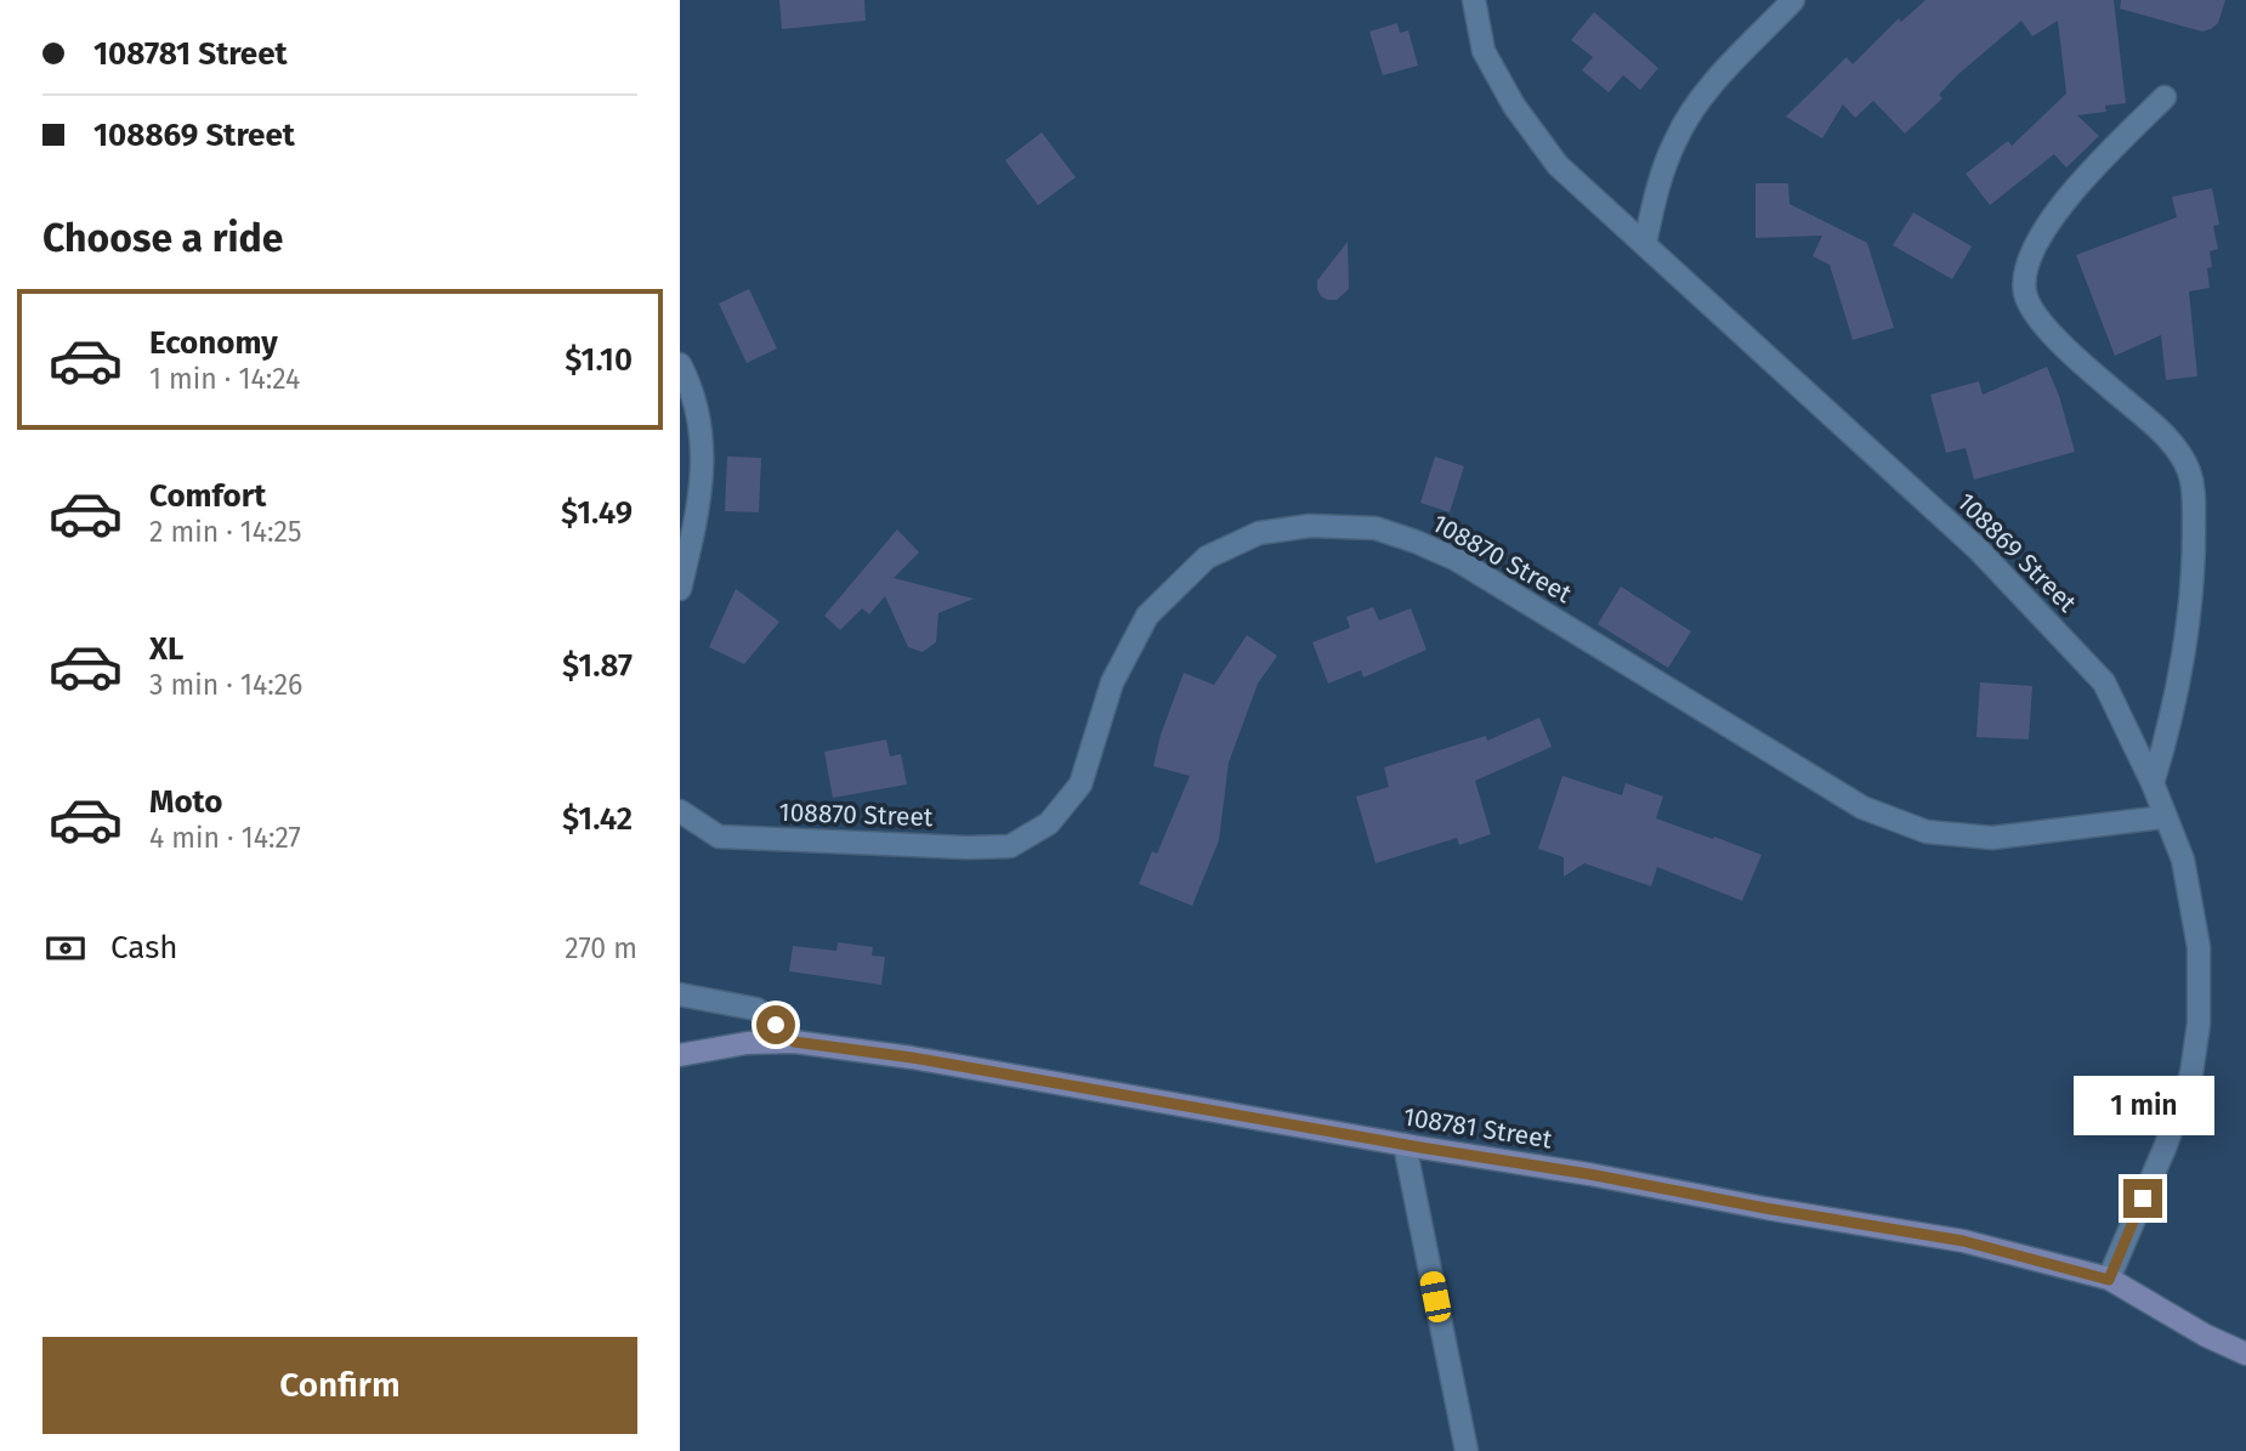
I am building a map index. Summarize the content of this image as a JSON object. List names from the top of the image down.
{
  "streets": {
    "street": ["108869 Street", "108870 Street", "108781 Street"]
  },
  "crossings": [
    ["108869 Street", "108870 Street"],
    ["108869 Street", "108781 Street"]
  ],
  "page": {
    "banner": ["108781 Street", "108869 Street"],
    "heading": "Choose a ride",
    "list": [
      {
        "name": "Economy",
        "note": "1 min · 14:24",
        "value": "$1.10"
      },
      {
        "name": "Comfort",
        "note": "2 min · 14:25",
        "value": "$1.49"
      },
      {
        "name": "XL",
        "note": "3 min · 14:26",
        "value": "$1.87"
      },
      {
        "name": "Moto",
        "note": "4 min · 14:27",
        "value": "$1.42"
      }
    ],
    "pay": ["Cash", "270 m"],
    "bubble": "1 min",
    "buttons": "Confirm"
  }
}
